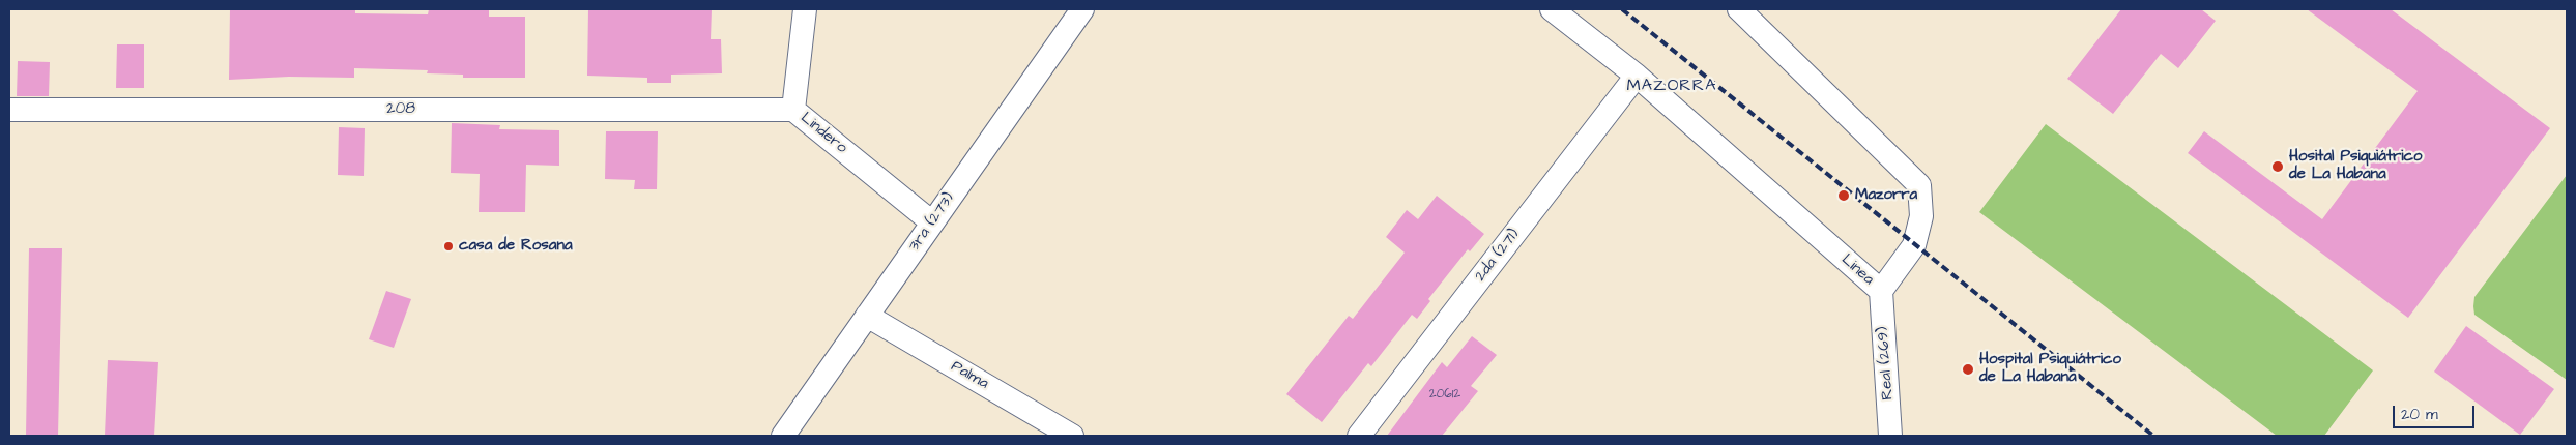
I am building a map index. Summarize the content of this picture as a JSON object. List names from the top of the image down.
{
  "streets": {
    "street": [
      "208",
      "Lindero",
      "3ra (273)",
      "2da (271)",
      "Linea",
      "Real (269)",
      "Palma"
    ]
  },
  "crossings": [
    ["208", "Lindero"],
    ["Lindero", "3ra (273)"],
    ["3ra (273)", "Palma"],
    ["2da (271)", "Linea"],
    ["Linea", "Real (269)"]
  ],
  "districts": ["MAZORRA"],
  "places": [
    "Hosital Psiquiátrico de La Habana",
    "Mazorra",
    "casa de Rosana",
    "Hospital Psiquiátrico de La Habana"
  ],
  "house_numbers": ["20612"],
  "scale_bar": "20 m"
}
